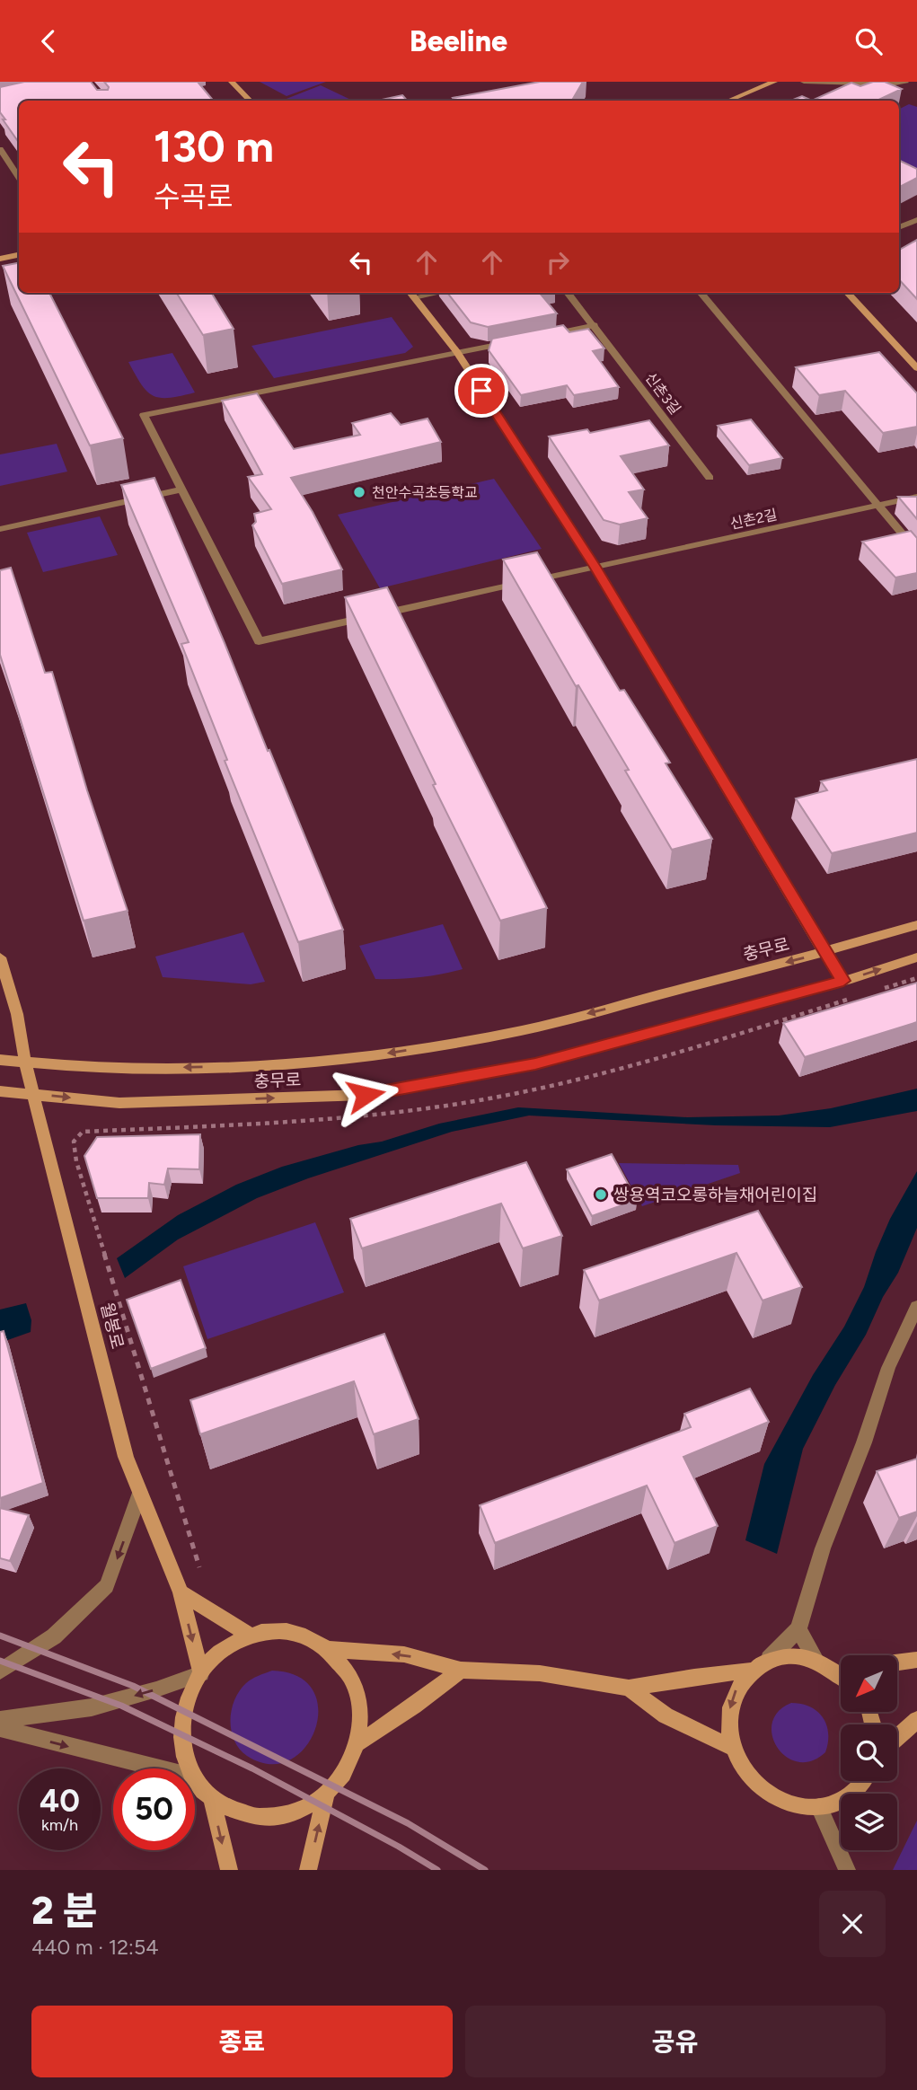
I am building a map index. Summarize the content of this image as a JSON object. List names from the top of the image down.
{
  "streets": {
    "street": [
      "신촌3길",
      "신촌2길",
      "충무로",
      "월봉로"
    ]
  },
  "crossings": [
    ["충무로", "월봉로"]
  ],
  "places": ["천안수곡초등학교", "쌍용역코오롱하늘채어린이집"],
  "north": "bottom left",
  "page": {
    "header": "Beeline",
    "turn": ["130 m", "수곡로"],
    "speed": "40 km/h",
    "limit": "50",
    "heading": ["2 분", "440 m · 12:54"],
    "buttons": ["종료", "공유"]
  }
}
